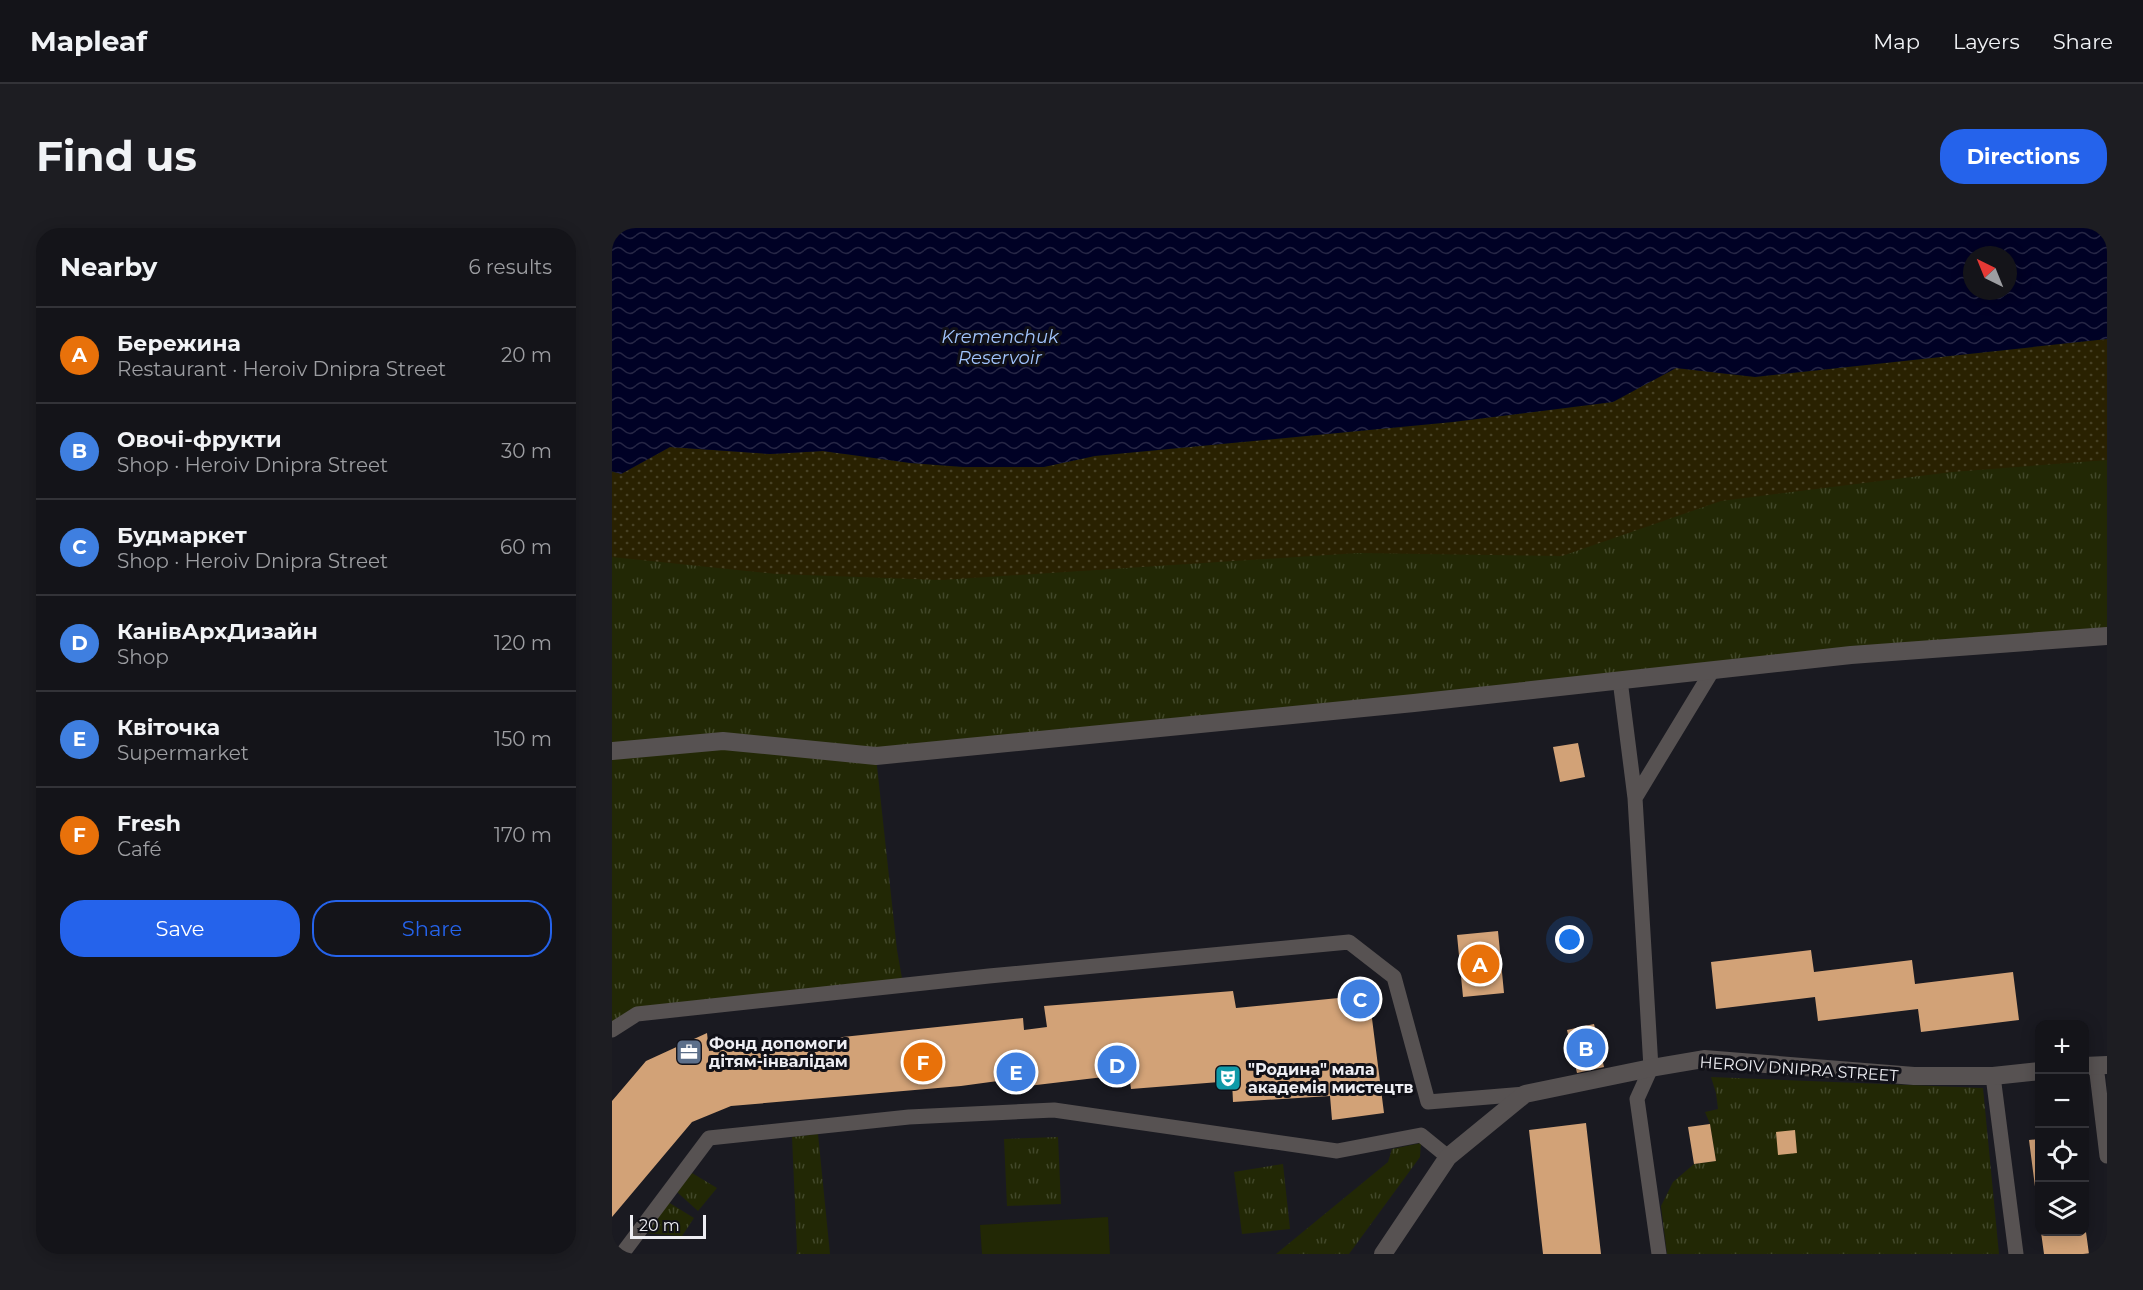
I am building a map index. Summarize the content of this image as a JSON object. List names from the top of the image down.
{
  "streets": {
    "street": ["HEROIV DNIPRA STREET"]
  },
  "water": ["Kremenchuk Reservoir"],
  "places": {
    "office": ["Фонд допомоги дітям-інвалідам"],
    "theatre": ["\"Родина\" мала академія мистецтв"]
  },
  "scale_bar": "20 m",
  "north": "top left",
  "page": {
    "header": "Mapleaf",
    "nav": ["Map", "Layers", "Share"],
    "buttons": [
      "Directions",
      ["Save", "Share"]
    ],
    "title": "Find us",
    "heading": ["Nearby", "6 results"],
    "list": [
      {
        "mark": "A",
        "name": "Бережина",
        "note": "Restaurant · Heroiv Dnipra Street",
        "value": "20 m"
      },
      {
        "mark": "B",
        "name": "Овочі-фрукти",
        "note": "Shop · Heroiv Dnipra Street",
        "value": "30 m"
      },
      {
        "mark": "C",
        "name": "Будмаркет",
        "note": "Shop · Heroiv Dnipra Street",
        "value": "60 m"
      },
      {
        "mark": "D",
        "name": "КанівАрхДизайн",
        "note": "Shop",
        "value": "120 m"
      },
      {
        "mark": "E",
        "name": "Квіточка",
        "note": "Supermarket",
        "value": "150 m"
      },
      {
        "mark": "F",
        "name": "Fresh",
        "note": "Café",
        "value": "170 m"
      }
    ],
    "pins": [
      "A",
      "C",
      "B",
      "F",
      "D",
      "E"
    ],
    "map_buttons": ["+", "−"],
    "scale": "20 m"
  }
}
